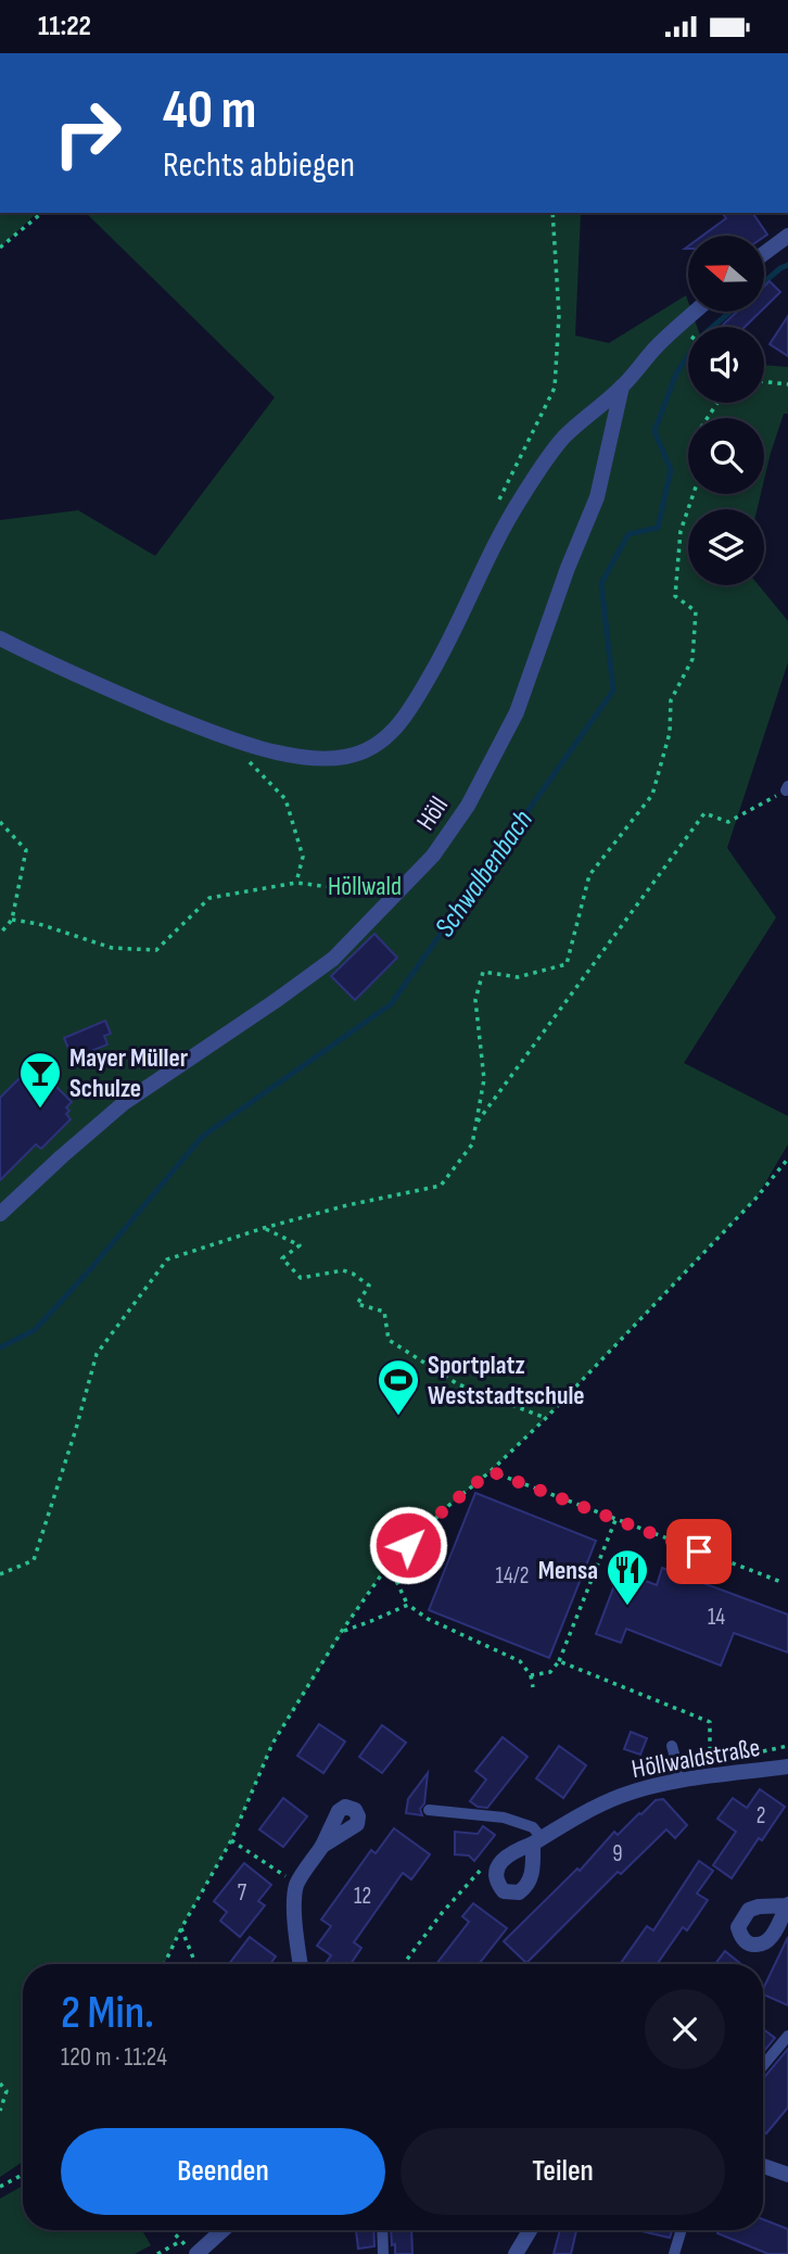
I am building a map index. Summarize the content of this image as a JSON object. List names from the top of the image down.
{
  "streets": {
    "street": ["Höll", "Höllwaldstraße"]
  },
  "water": ["Schwalbenbach"],
  "parks": ["Höllwald"],
  "places": {
    "bar": ["Mayer Müller Schulze"],
    "sports": ["Sportplatz Weststadtschule"],
    "restaurant": ["Mensa"]
  },
  "house_numbers": [
    "14/2",
    "14",
    "2",
    "9",
    "7",
    "12"
  ],
  "north": "left",
  "page": {
    "status": "11:22",
    "turn": ["40 m", "Rechts abbiegen"],
    "heading": ["2 Min.", "120 m · 11:24"],
    "buttons": ["Beenden", "Teilen"]
  }
}
